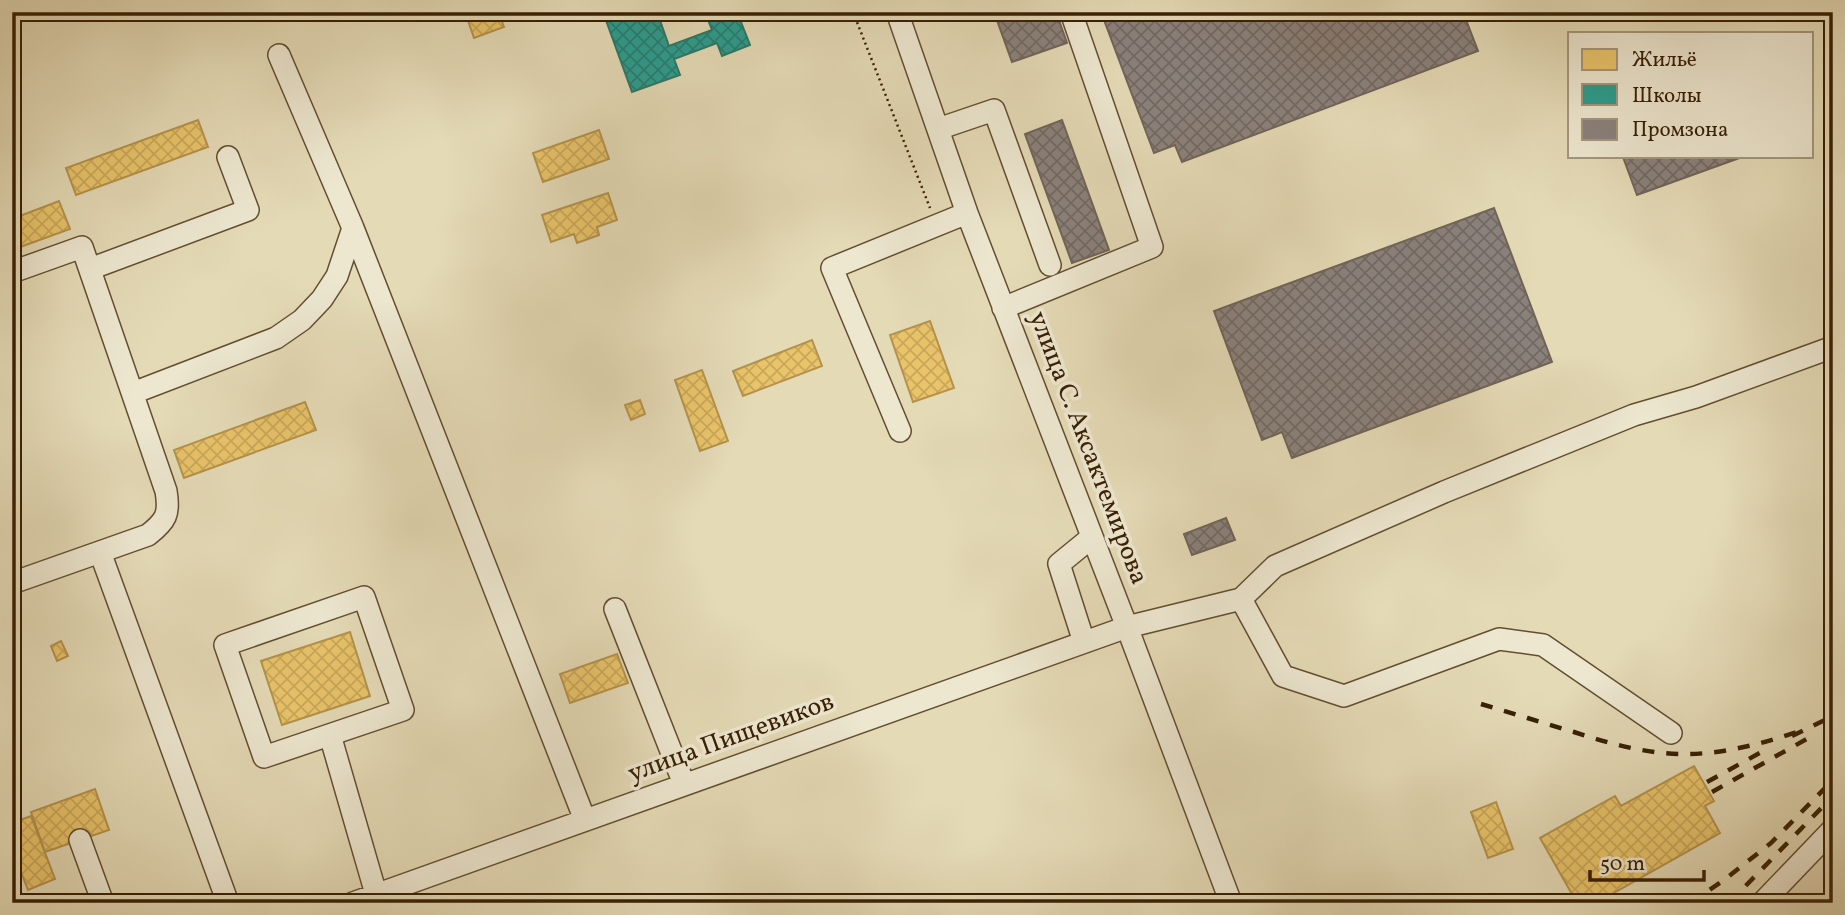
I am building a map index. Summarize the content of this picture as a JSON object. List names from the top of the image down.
{
  "streets": {
    "street": ["улица С. Аксактемирова", "улица Пищевиков"]
  },
  "crossings": [
    ["улица С. Аксактемирова", "улица Пищевиков"]
  ],
  "legend": ["Жильё", "Школы", "Промзона"],
  "scale_bar": "50 m"
}
